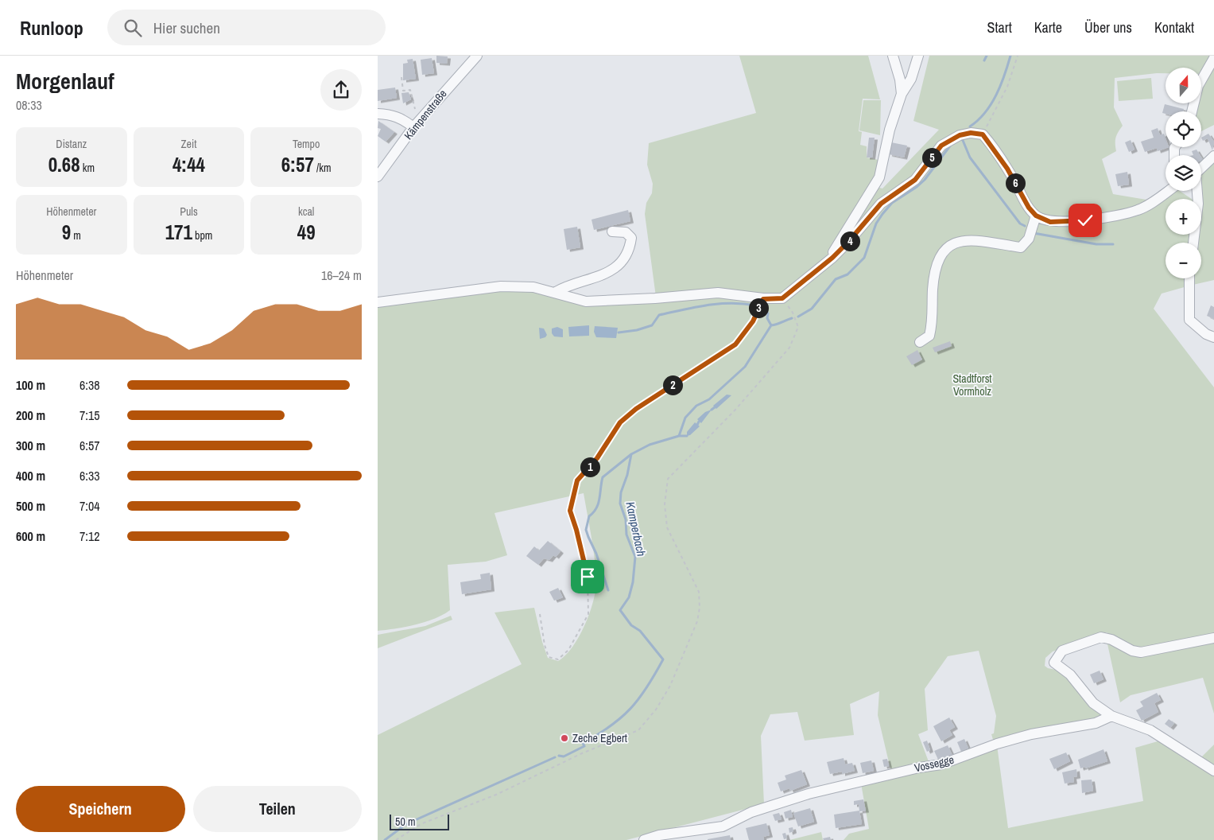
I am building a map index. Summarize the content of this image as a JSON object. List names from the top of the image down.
{
  "streets": {
    "street": ["Kämpenstraße", "Vossegge"]
  },
  "water": ["Kamperbach"],
  "parks": ["Stadtforst Vormholz"],
  "places": ["Zeche Egbert"],
  "scale_bar": "50 m",
  "north": "top",
  "page": {
    "header": "Runloop",
    "search": "Hier suchen",
    "nav": [
      "Start",
      "Karte",
      "Über uns",
      "Kontakt"
    ],
    "heading": ["Morgenlauf", "08:33"],
    "map_buttons": ["+", "−"],
    "stats": [
      ["Distanz", "0.68 km"],
      ["Zeit", "4:44"],
      ["Tempo", "6:57 /km"],
      ["Höhenmeter", "9 m"],
      ["Puls", "171 bpm"],
      ["kcal", "49"]
    ],
    "pins": [
      "5",
      "6",
      "4",
      "3",
      "2",
      "1"
    ],
    "chart": ["Höhenmeter", "16–24 m"],
    "list": [
      {
        "name": "100 m",
        "note": "6:38"
      },
      {
        "name": "200 m",
        "note": "7:15"
      },
      {
        "name": "300 m",
        "note": "6:57"
      },
      {
        "name": "400 m",
        "note": "6:33"
      },
      {
        "name": "500 m",
        "note": "7:04"
      },
      {
        "name": "600 m",
        "note": "7:12"
      }
    ],
    "buttons": ["Speichern", "Teilen"],
    "scale": "50 m"
  }
}
